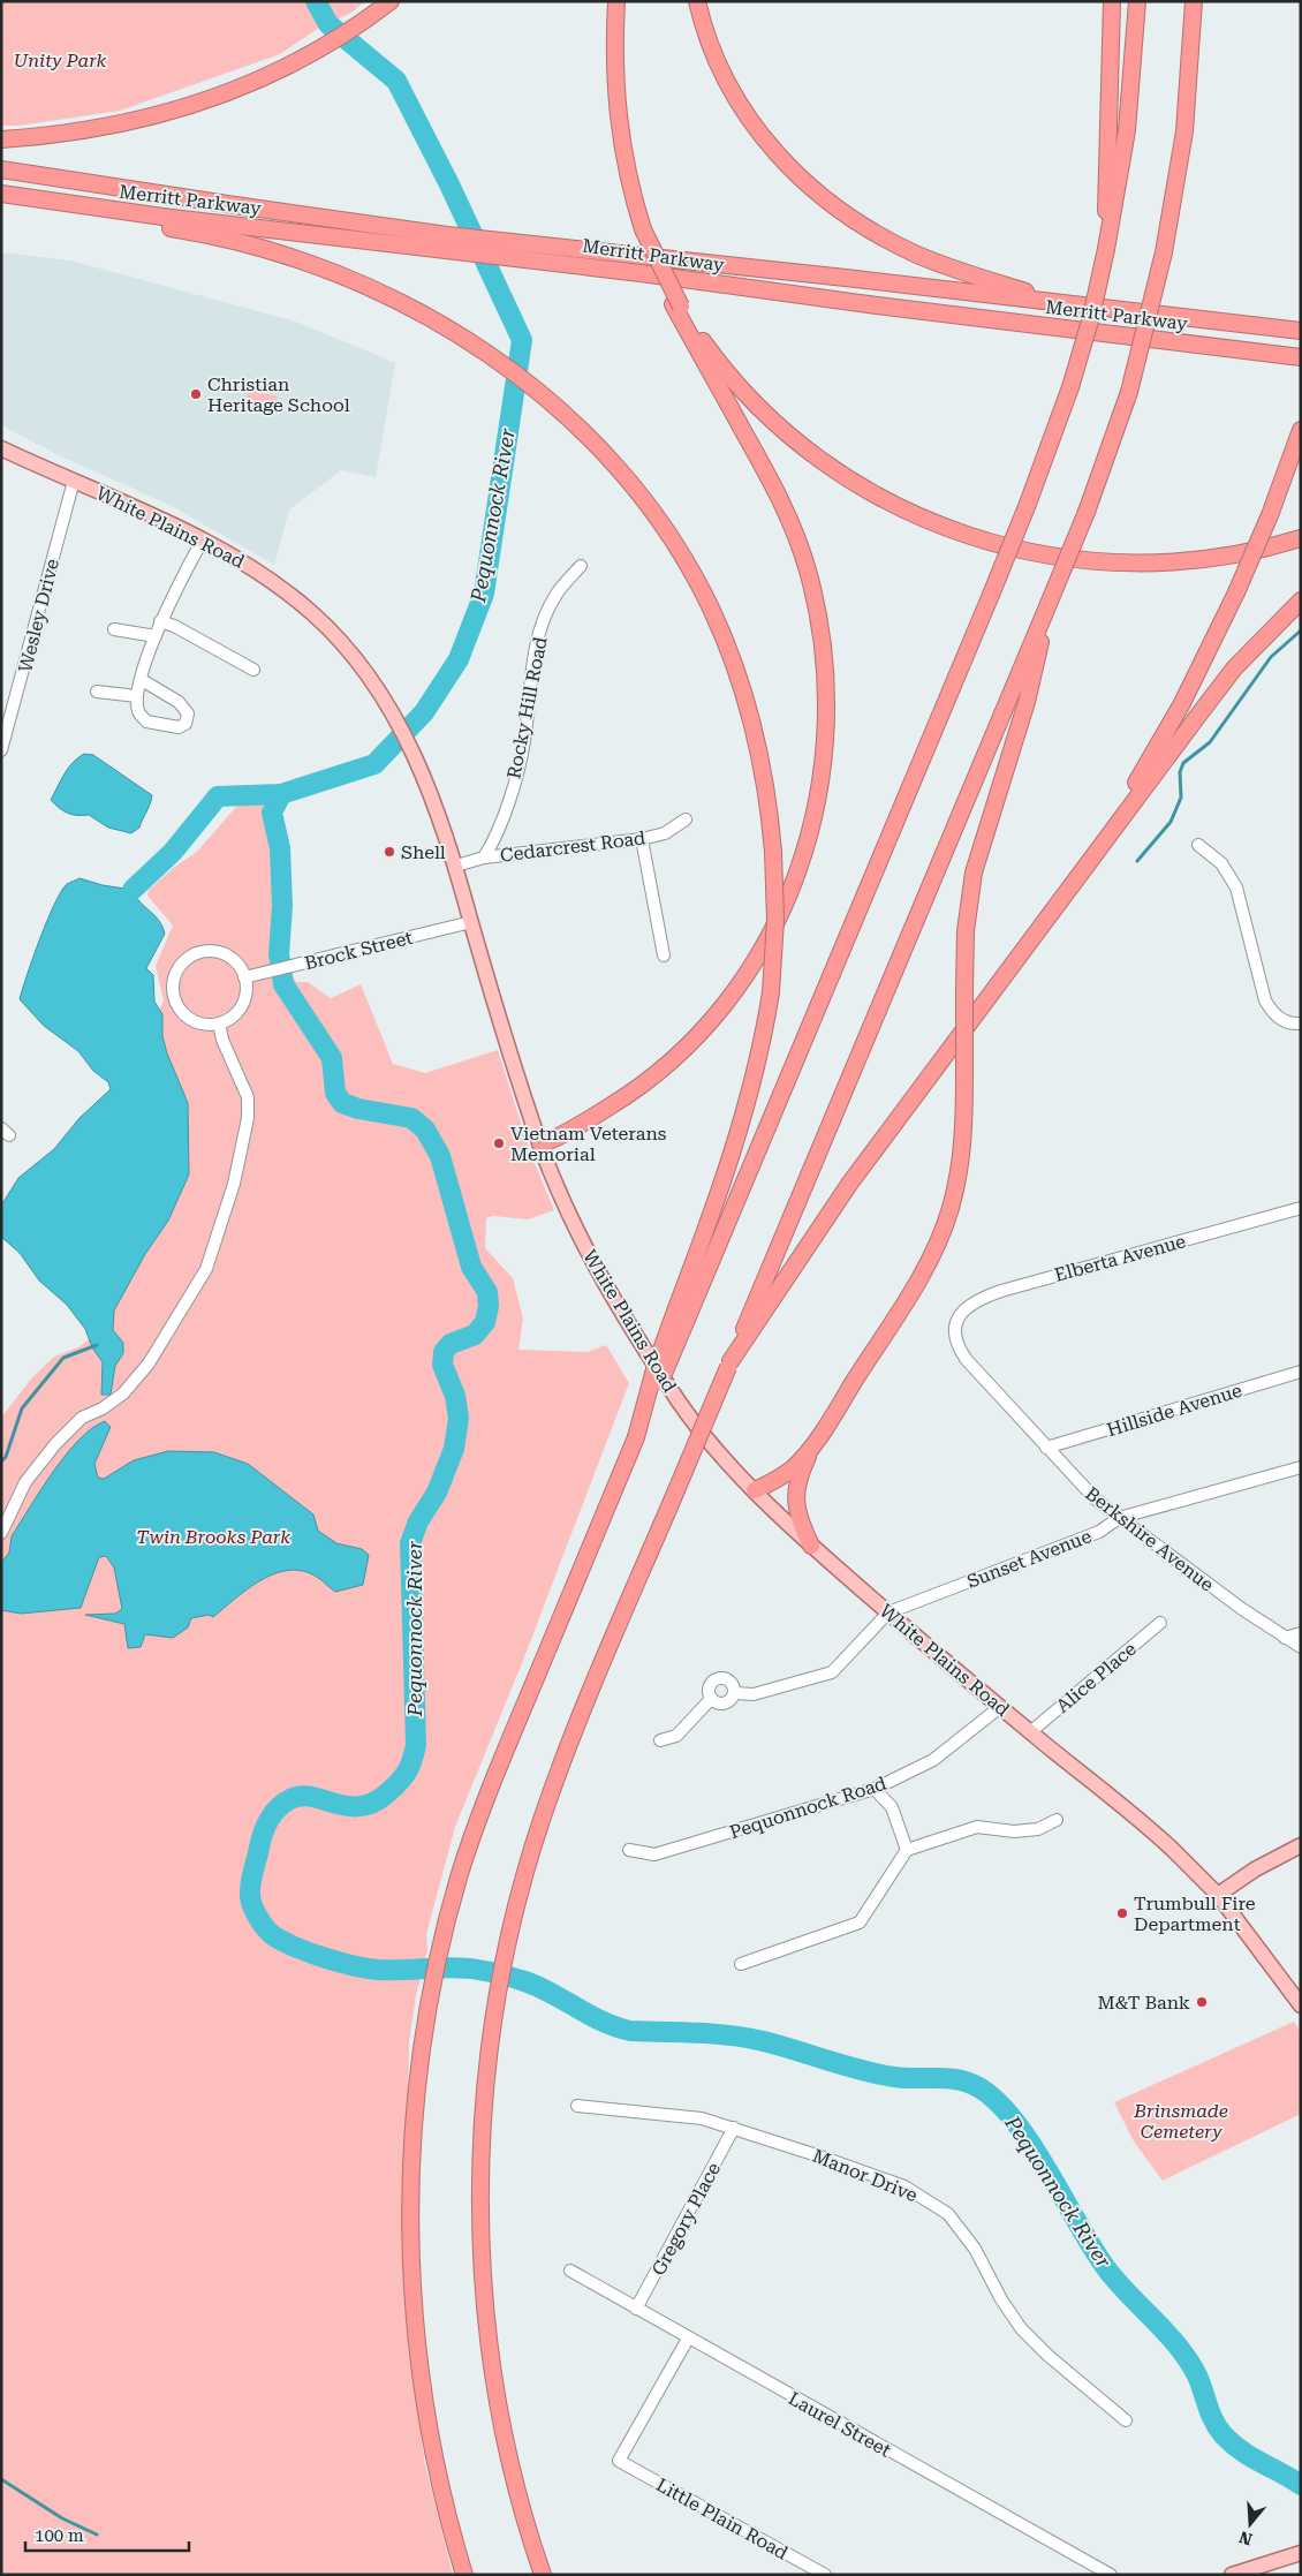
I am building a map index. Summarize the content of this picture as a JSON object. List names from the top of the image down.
{
  "streets": {
    "highway": ["Merritt Parkway"],
    "main road": ["White Plains Road"],
    "street": [
      "Wesley Drive",
      "Rocky Hill Road",
      "Cedarcrest Road",
      "Brock Street",
      "Elberta Avenue",
      "Hillside Avenue",
      "Berkshire Avenue",
      "Sunset Avenue",
      "Alice Place",
      "Pequonnock Road",
      "Manor Drive",
      "Gregory Place",
      "Laurel Street",
      "Little Plain Road"
    ]
  },
  "crossings": [
    ["White Plains Road", "Wesley Drive"],
    ["White Plains Road", "Cedarcrest Road"],
    ["White Plains Road", "Brock Street"],
    ["White Plains Road", "Sunset Avenue"],
    ["White Plains Road", "Alice Place"],
    ["White Plains Road", "Pequonnock Road"],
    ["Rocky Hill Road", "Cedarcrest Road"],
    ["Elberta Avenue", "Berkshire Avenue"],
    ["Hillside Avenue", "Berkshire Avenue"],
    ["Berkshire Avenue", "Sunset Avenue"],
    ["Manor Drive", "Gregory Place"],
    ["Gregory Place", "Laurel Street"],
    ["Laurel Street", "Little Plain Road"]
  ],
  "water": ["Pequonnock River"],
  "parks": ["Unity Park", "Twin Brooks Park", "Brinsmade Cemetery"],
  "places": [
    "Christian Heritage School",
    "Shell",
    "Vietnam Veterans Memorial",
    "Trumbull Fire Department",
    "M&T Bank"
  ],
  "scale_bar": "100 m",
  "north": "bottom"
}
